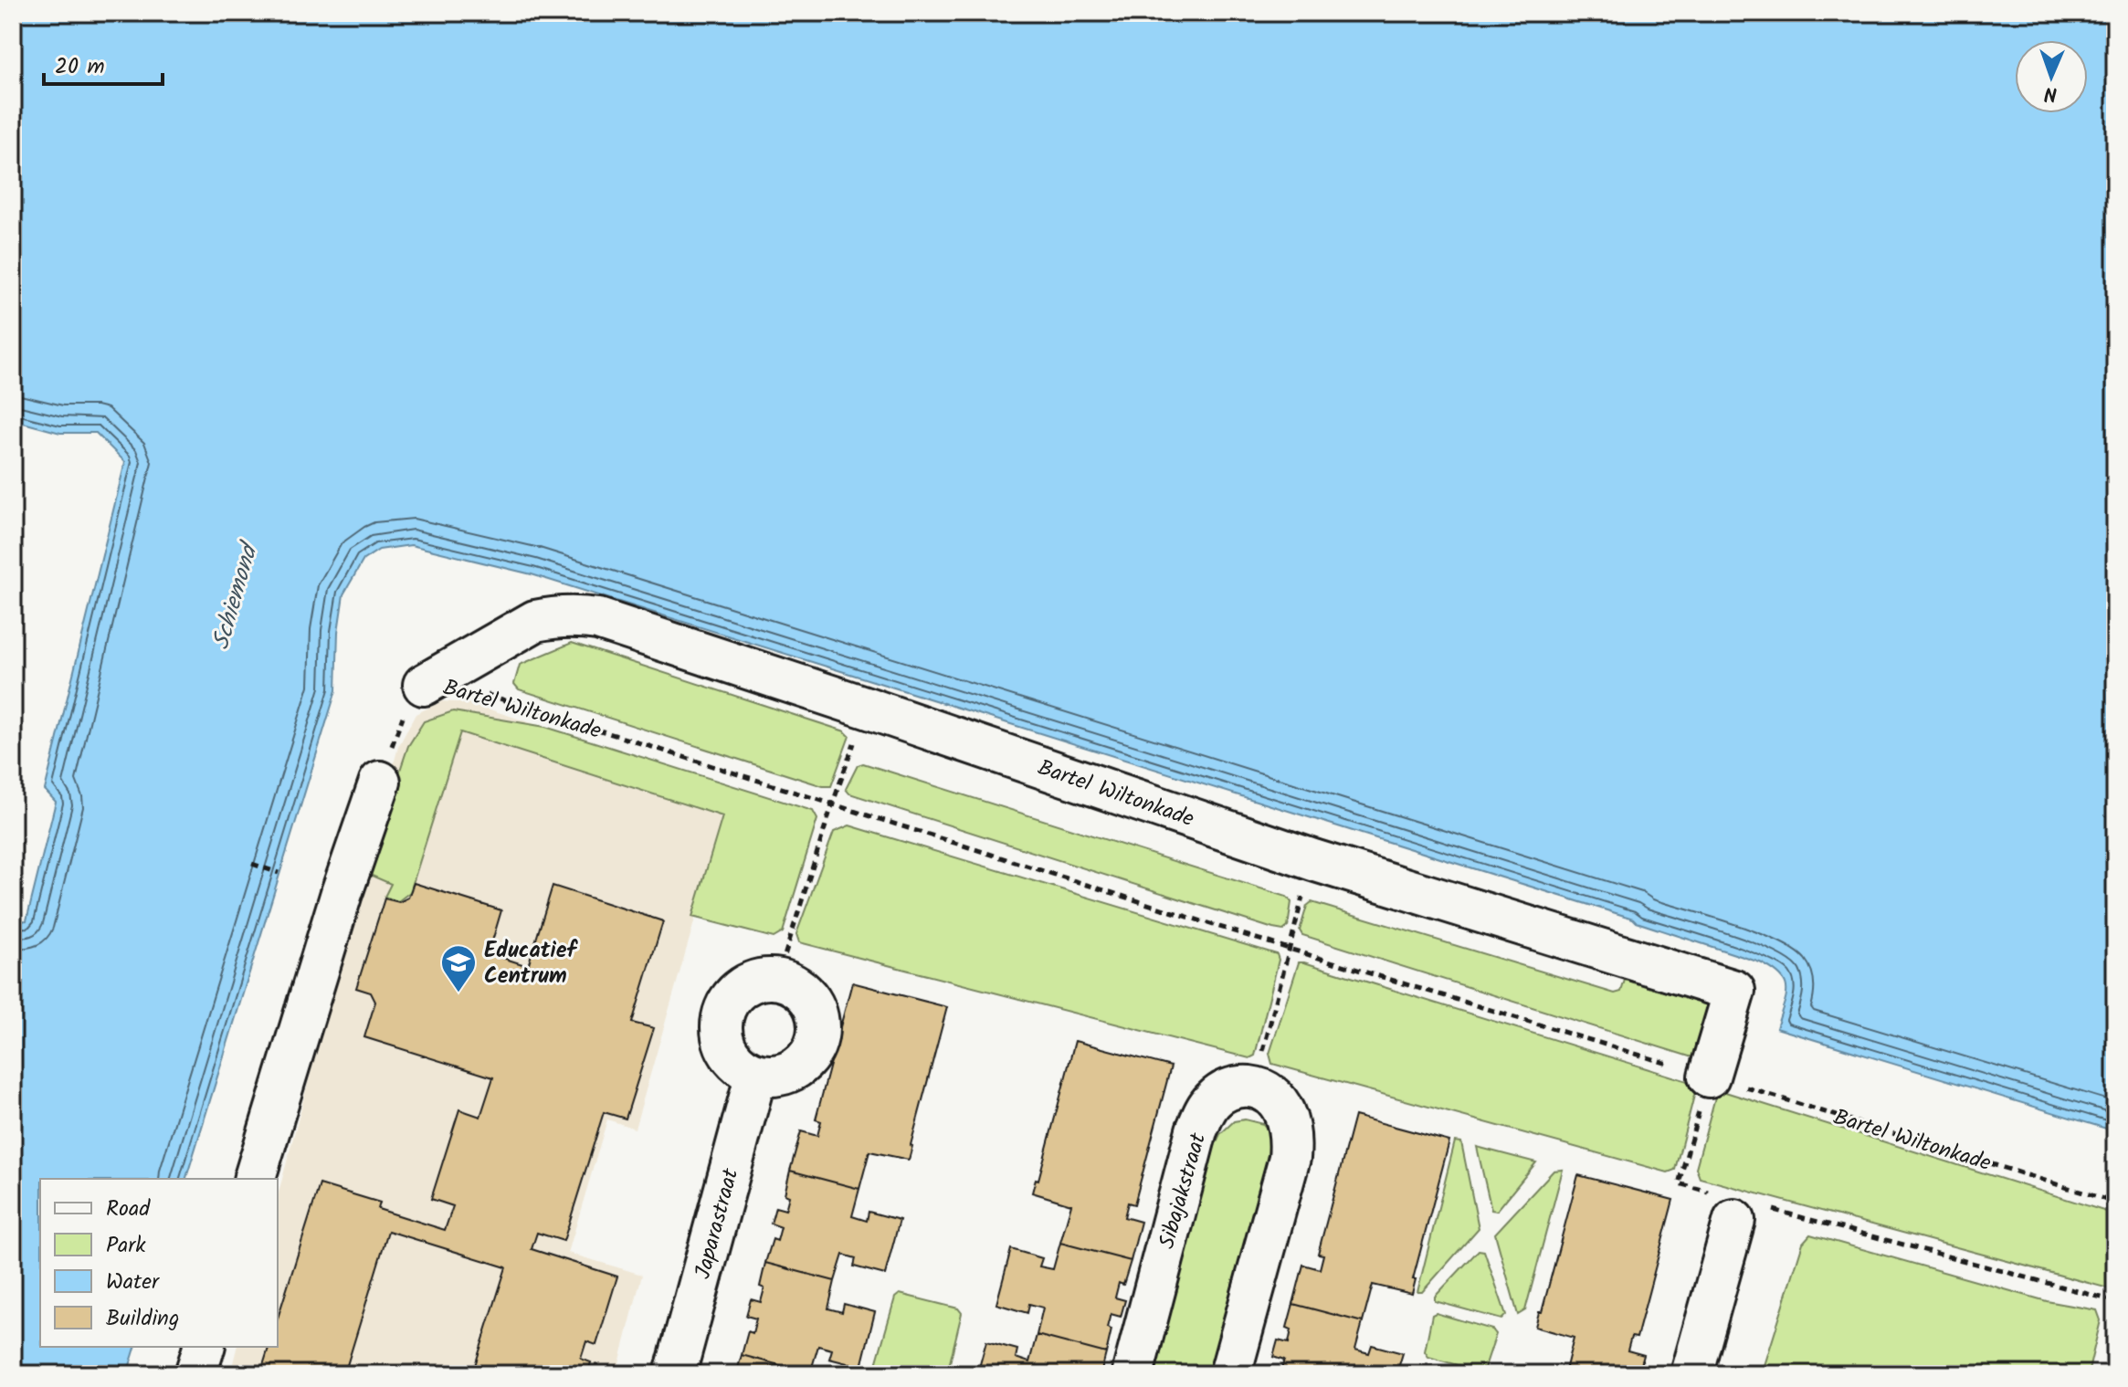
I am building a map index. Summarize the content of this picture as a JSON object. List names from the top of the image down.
{
  "streets": {
    "street": ["Bartel Wiltonkade", "Sibajakstraat", "Japarastraat"]
  },
  "water": ["Schiemond"],
  "places": {
    "school or university": ["Educatief Centrum"]
  },
  "legend": [
    "Road",
    "Park",
    "Water",
    "Building"
  ],
  "scale_bar": "20 m",
  "north": "bottom"
}
